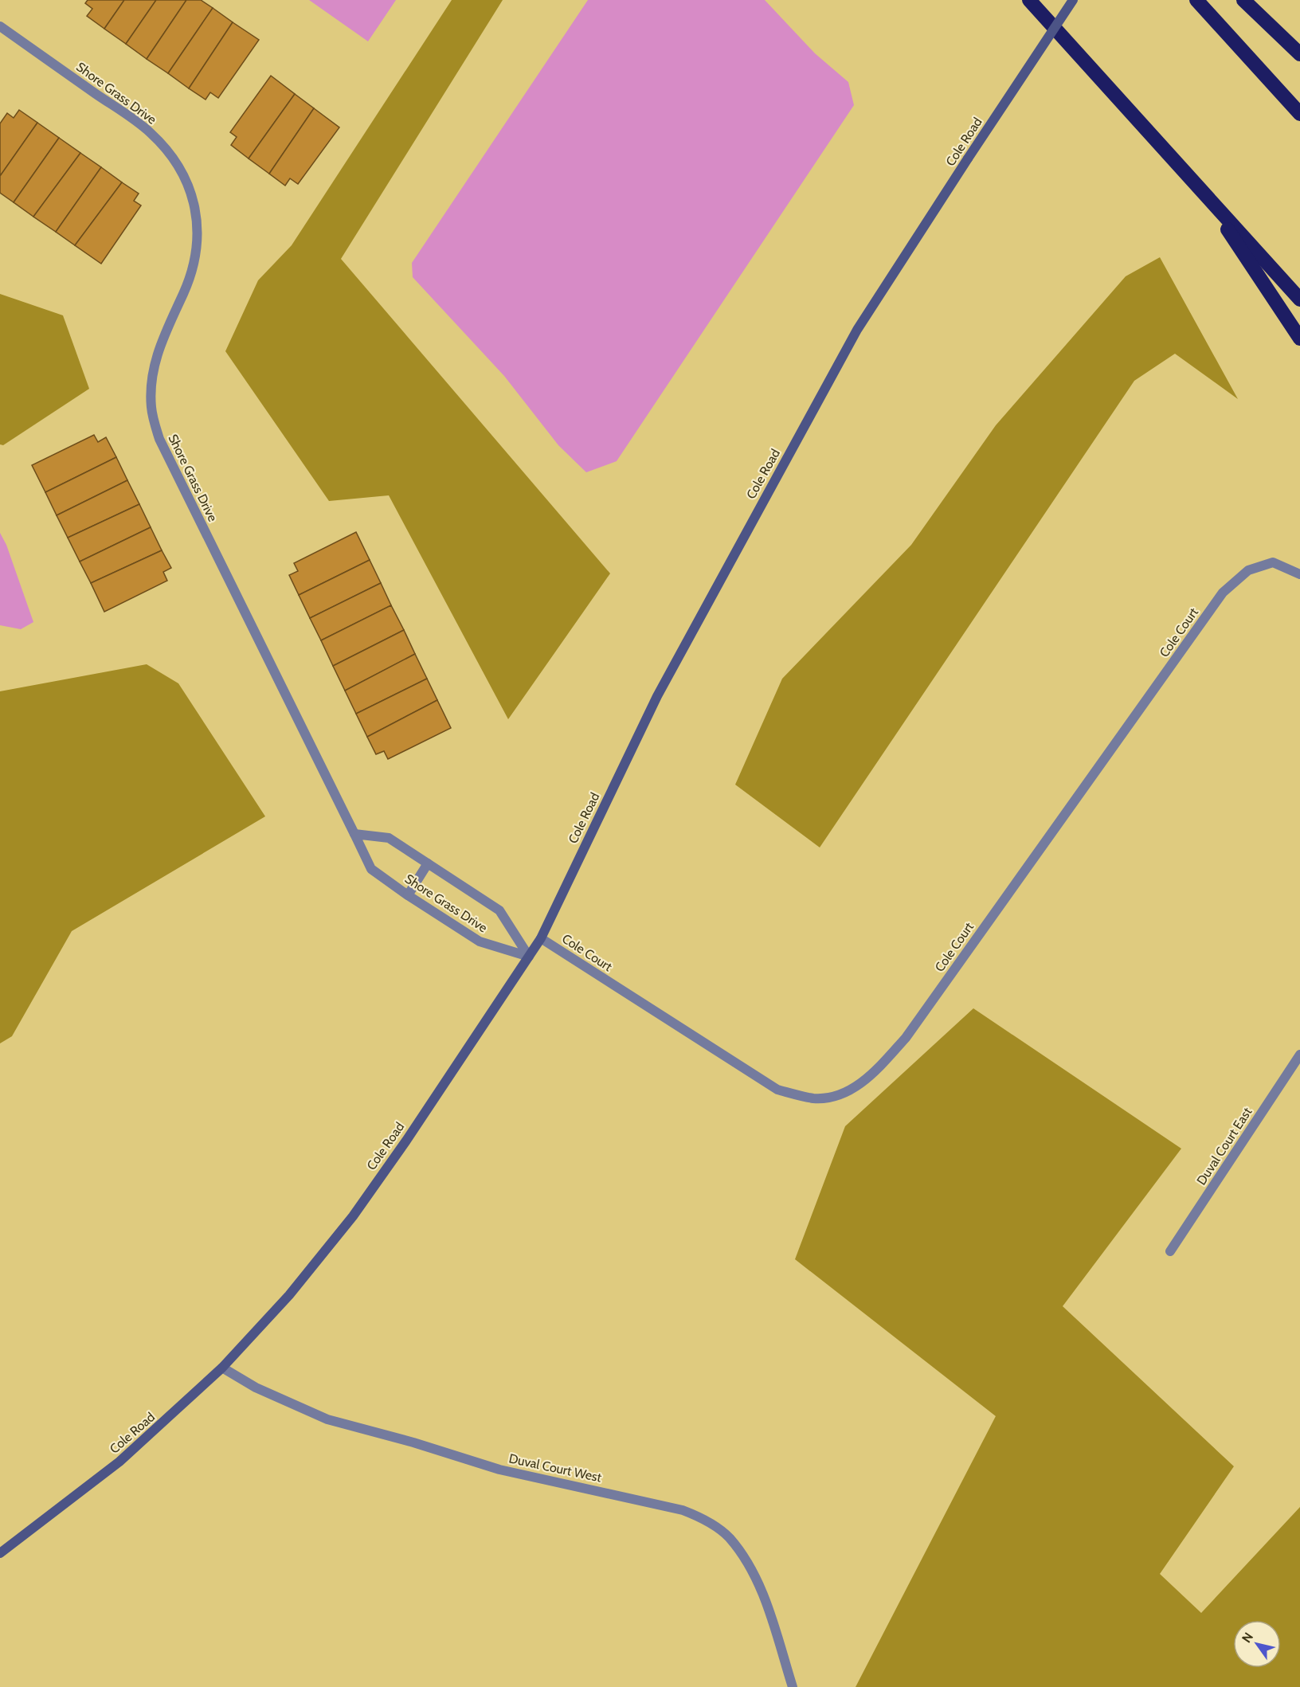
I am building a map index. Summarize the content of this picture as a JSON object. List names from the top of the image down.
{
  "streets": {
    "street": [
      "Shore Grass Drive",
      "Cole Road",
      "Cole Court",
      "Duval Court East",
      "Duval Court West"
    ]
  },
  "crossings": [
    ["Shore Grass Drive", "Cole Road"],
    ["Cole Road", "Cole Court"],
    ["Cole Road", "Duval Court West"]
  ],
  "north": "top left"
}
